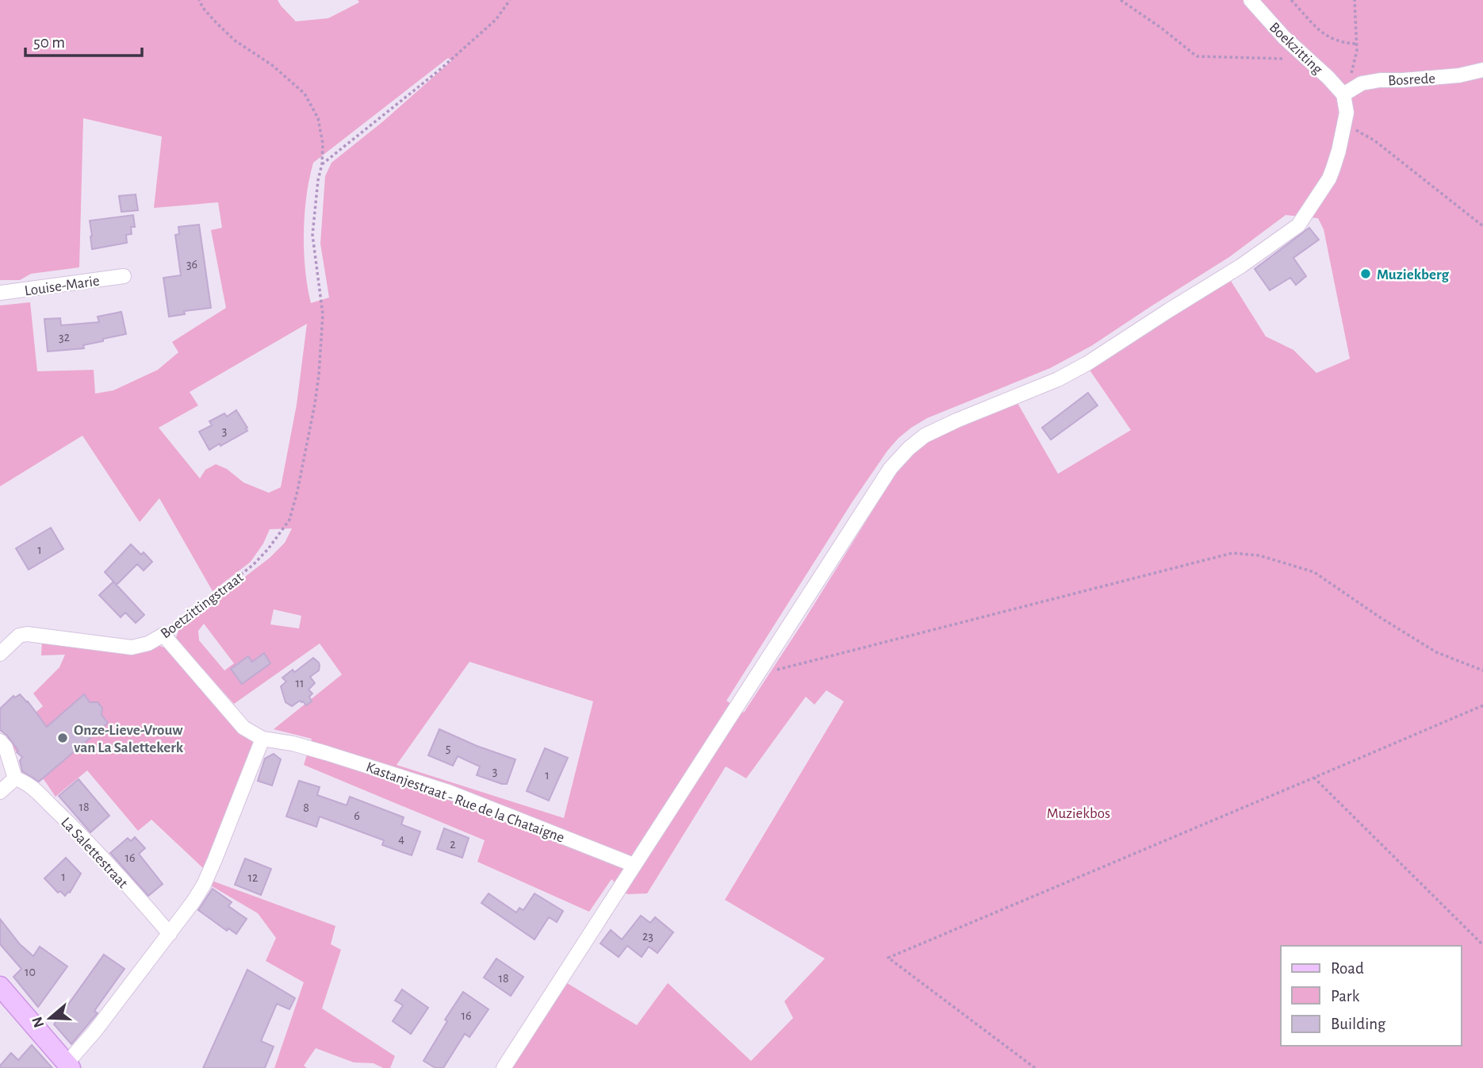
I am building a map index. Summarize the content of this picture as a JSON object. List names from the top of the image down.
{
  "streets": {
    "street": [
      "Boekzitting",
      "Bosrede",
      "Louise-Marie",
      "Boetzittingstraat",
      "Kastanjestraat - Rue de la Chataigne",
      "La Salettestraat"
    ]
  },
  "crossings": [
    ["Boekzitting", "Bosrede"],
    ["Boetzittingstraat", "Kastanjestraat - Rue de la Chataigne"]
  ],
  "parks": ["Muziekbos"],
  "places": ["Muziekberg", "Onze-Lieve-Vrouw van La Salettekerk"],
  "house_numbers": [
    "36",
    "32",
    "3",
    "1",
    "11",
    "5",
    "3",
    "1",
    "18",
    "8",
    "6",
    "4",
    "2",
    "16",
    "1",
    "12",
    "23",
    "10",
    "18",
    "16"
  ],
  "legend": ["Road", "Park", "Building"],
  "scale_bar": "50 m",
  "north": "left"
}
